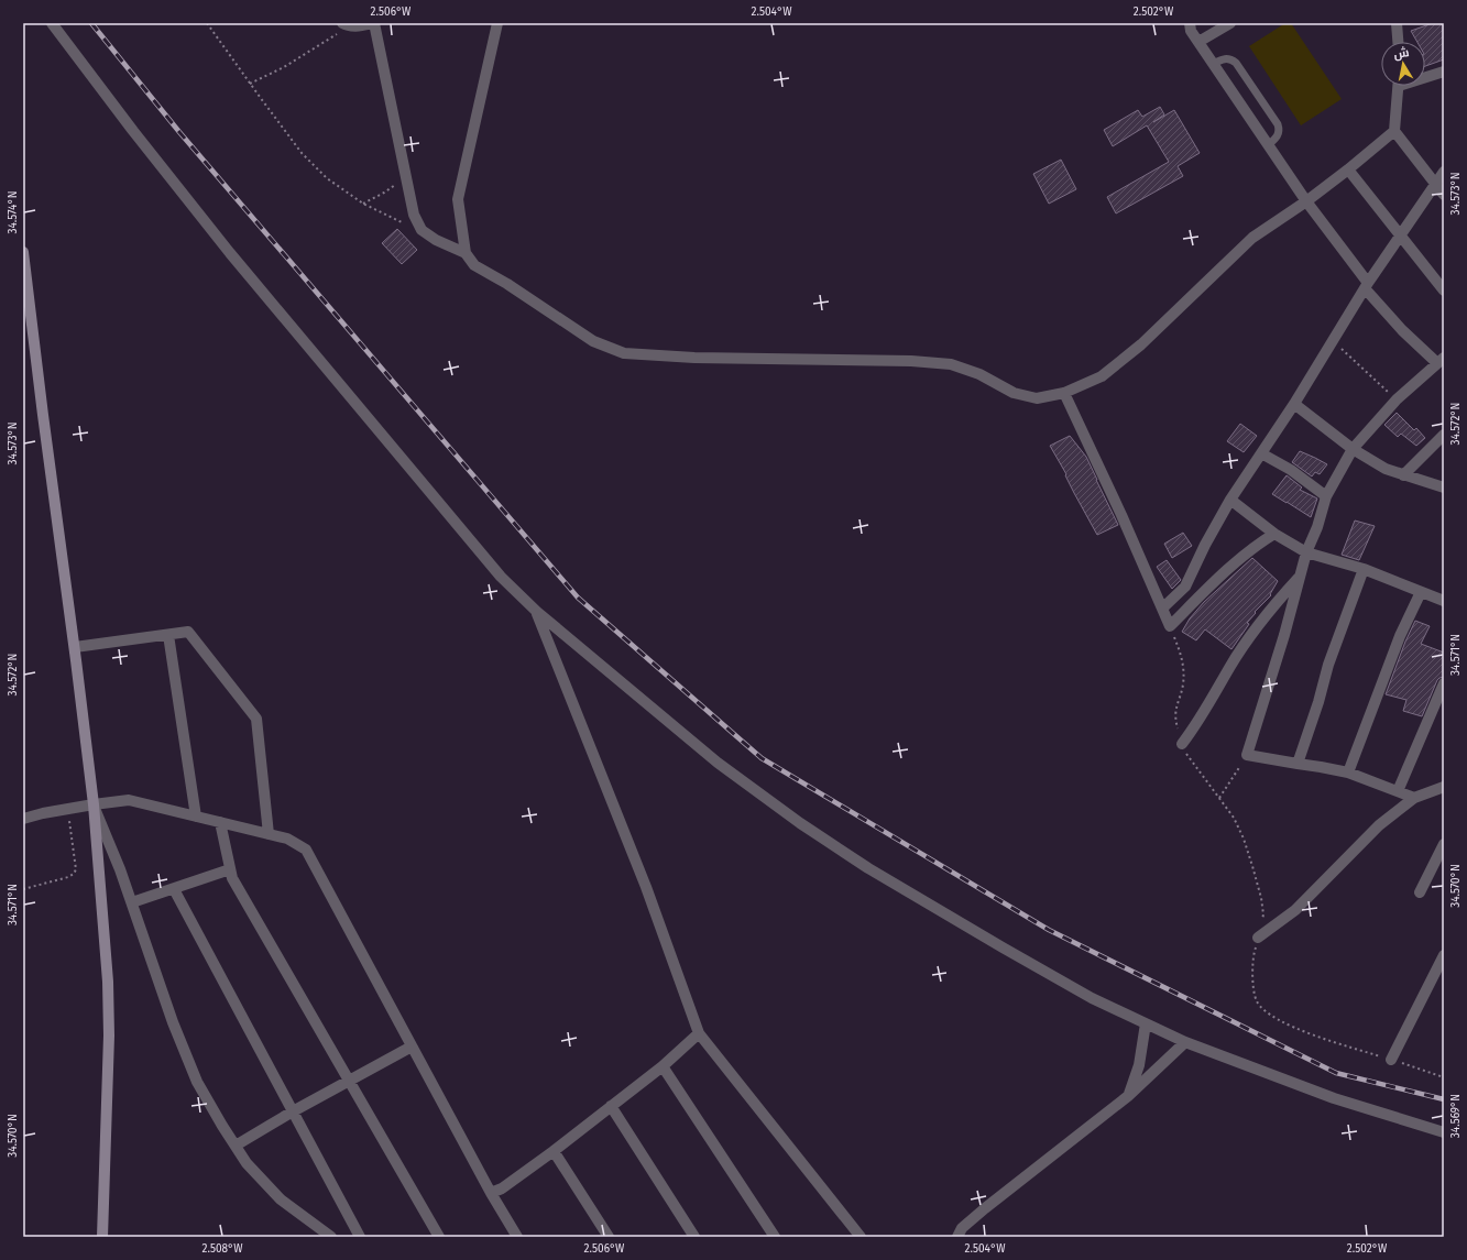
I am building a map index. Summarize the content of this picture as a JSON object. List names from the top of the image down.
{
  "north": "top",
  "coordinates": [
    "2.506°W",
    "2.504°W",
    "2.502°W",
    "34.573°N",
    "34.574°N",
    "34.572°N",
    "34.571°N",
    "34.570°N",
    "34.569°N",
    "2.508°W"
  ]
}
